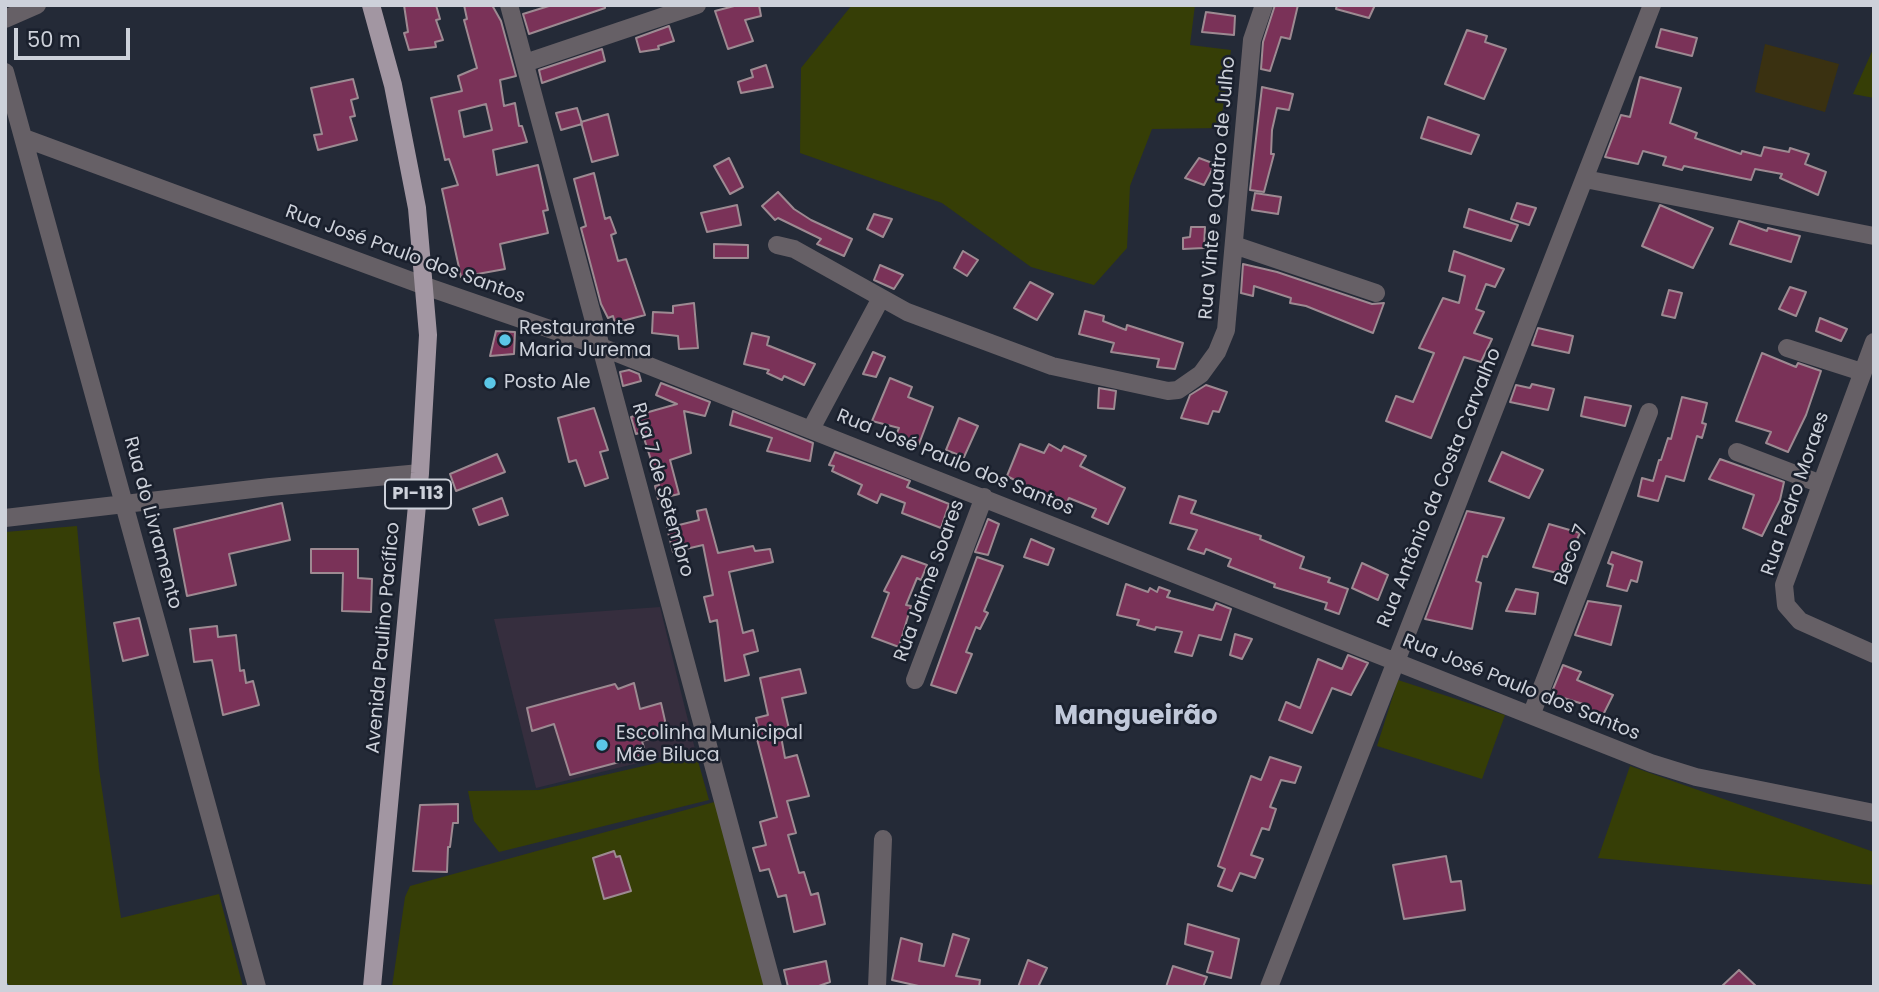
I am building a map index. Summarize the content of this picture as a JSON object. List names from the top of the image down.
{
  "streets": {
    "main road": ["PI-113", "Avenida Paulino Pacífico"],
    "street": [
      "Rua Vinte e Quatro de Julho",
      "Rua José Paulo dos Santos",
      "Rua Antônio da Costa Carvalho",
      "Rua 7 de Setembro",
      "Rua Pedro Moraes",
      "Rua do Livramento",
      "Beco 7",
      "Rua Jaime Soares"
    ]
  },
  "crossings": [
    ["Rua José Paulo dos Santos", "Rua Antônio da Costa Carvalho"],
    ["Rua José Paulo dos Santos", "Rua 7 de Setembro"],
    ["Rua José Paulo dos Santos", "Rua do Livramento"],
    ["Rua José Paulo dos Santos", "Beco 7"],
    ["Rua José Paulo dos Santos", "Rua Jaime Soares"],
    ["Rua José Paulo dos Santos", "Avenida Paulino Pacífico"]
  ],
  "districts": ["Mangueirão"],
  "places": ["Restaurante Maria Jurema", "Posto Ale", "Escolinha Municipal Mãe Biluca"],
  "scale_bar": "50 m"
}
